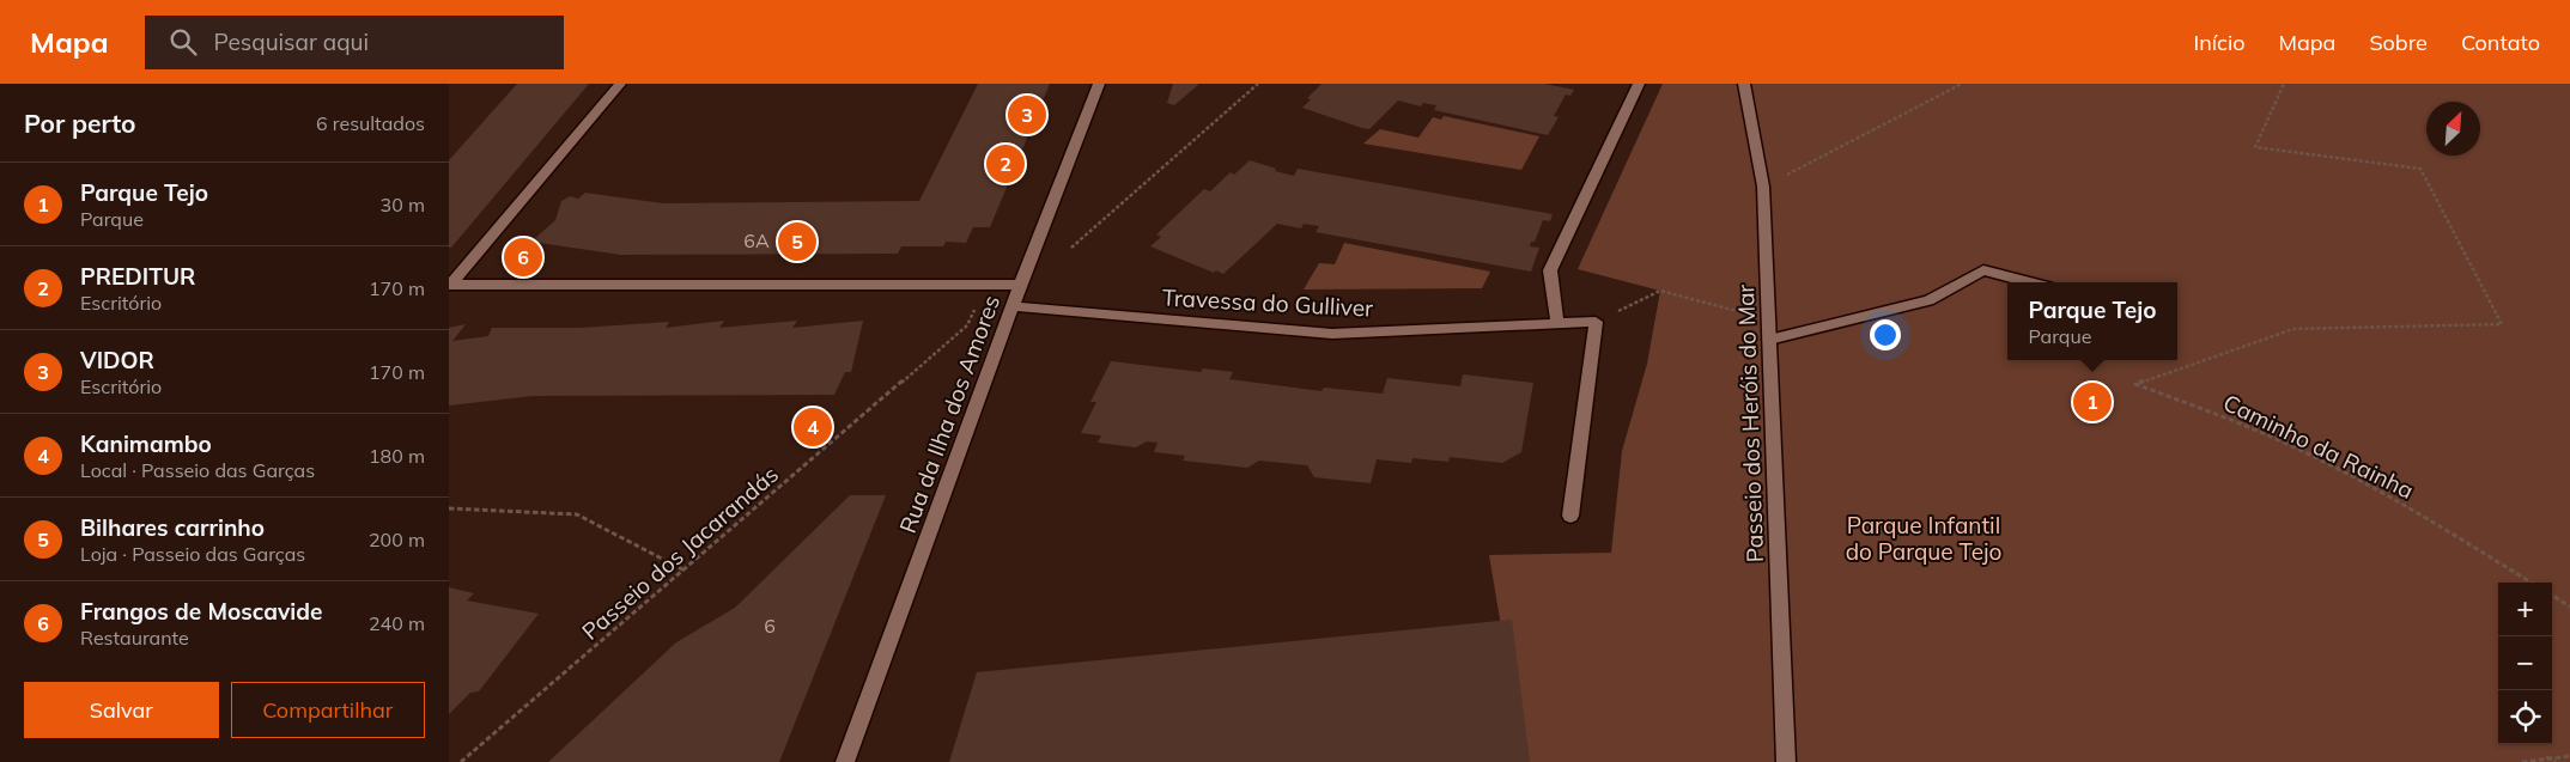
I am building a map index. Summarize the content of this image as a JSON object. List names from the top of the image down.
{
  "streets": {
    "street": ["Travessa do Gulliver", "Rua da Ilha dos Amores", "Passeio dos Heróis do Mar"],
    "path": ["Caminho da Rainha", "Passeio dos Jacarandás"]
  },
  "crossings": [
    ["Travessa do Gulliver", "Rua da Ilha dos Amores"]
  ],
  "parks": ["Parque Infantil do Parque Tejo"],
  "house_numbers": ["6A", "6"],
  "north": "top right",
  "page": {
    "header": "Mapa",
    "search": "Pesquisar aqui",
    "nav": [
      "Início",
      "Mapa",
      "Sobre",
      "Contato"
    ],
    "heading": ["Por perto", "6 resultados"],
    "pins": [
      "3",
      "2",
      "5",
      "6",
      "1",
      "4"
    ],
    "list": [
      {
        "mark": "1",
        "name": "Parque Tejo",
        "note": "Parque",
        "value": "30 m"
      },
      {
        "mark": "2",
        "name": "PREDITUR",
        "note": "Escritório",
        "value": "170 m"
      },
      {
        "mark": "3",
        "name": "VIDOR",
        "note": "Escritório",
        "value": "170 m"
      },
      {
        "mark": "4",
        "name": "Kanimambo",
        "note": "Local · Passeio das Garças",
        "value": "180 m"
      },
      {
        "mark": "5",
        "name": "Bilhares carrinho",
        "note": "Loja · Passeio das Garças",
        "value": "200 m"
      },
      {
        "mark": "6",
        "name": "Frangos de Moscavide",
        "note": "Restaurante",
        "value": "240 m"
      }
    ],
    "popup": ["Parque Tejo", "Parque"],
    "map_buttons": ["+", "−"],
    "buttons": ["Salvar", "Compartilhar"]
  }
}
